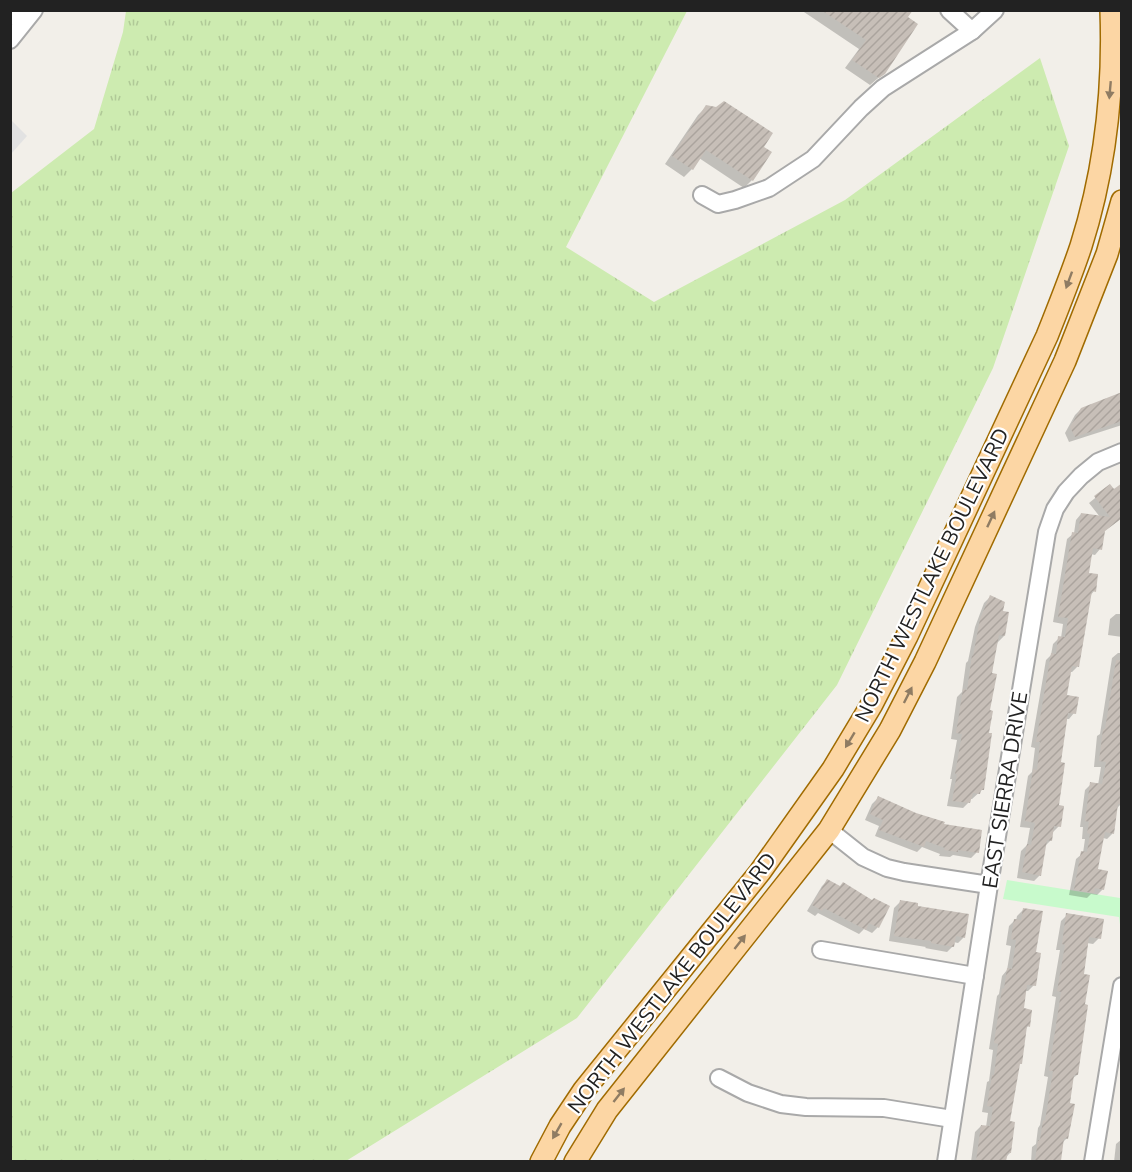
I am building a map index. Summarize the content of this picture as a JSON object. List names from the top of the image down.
{
  "streets": {
    "main road": ["NORTH WESTLAKE BOULEVARD"],
    "street": ["EAST SIERRA DRIVE"]
  }
}
